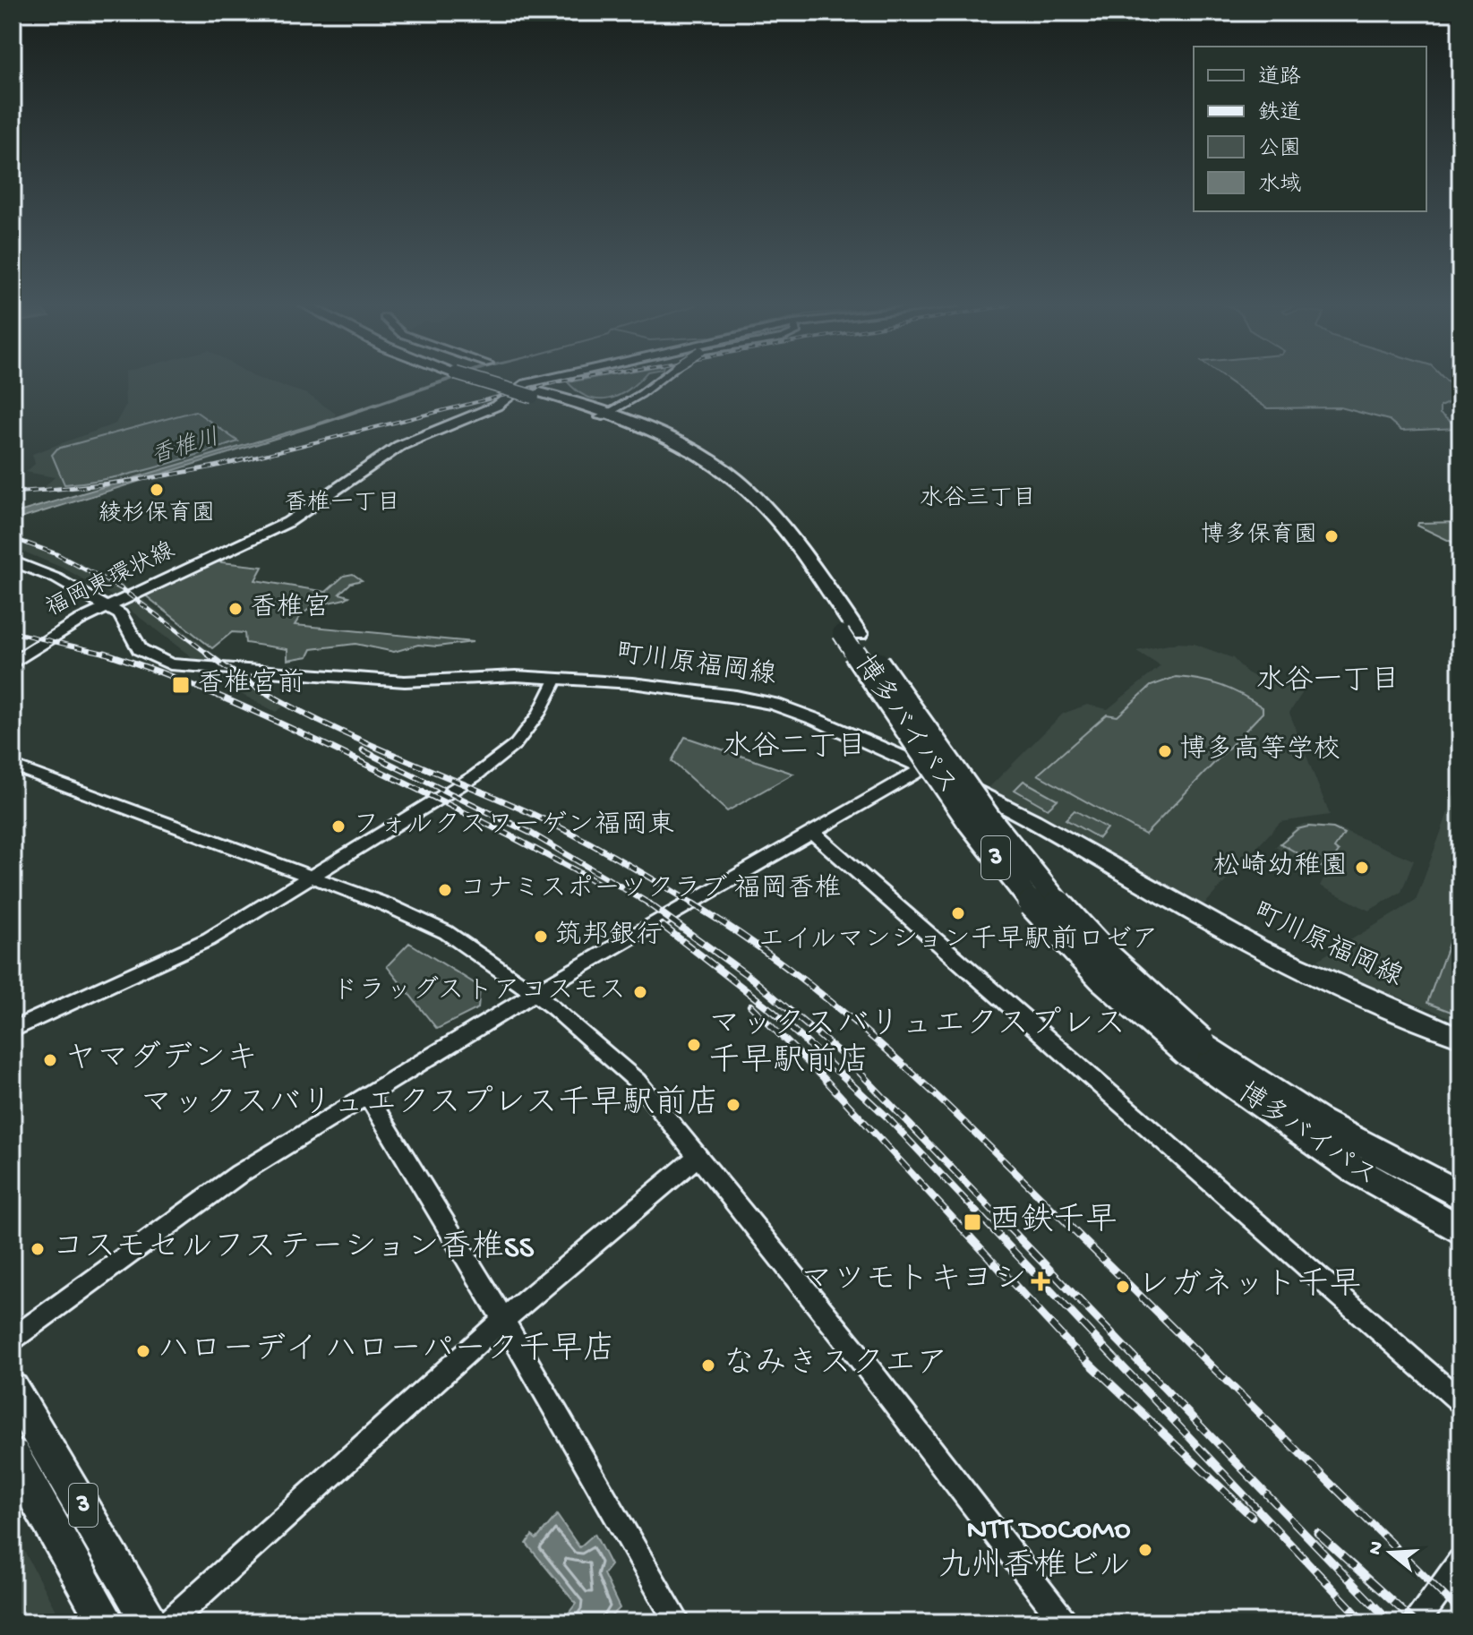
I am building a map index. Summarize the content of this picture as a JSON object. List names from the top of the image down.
{
  "streets": {
    "highway": ["博多バイパス", "3"],
    "main road": ["福岡東環状線", "町川原福岡線"]
  },
  "crossings": [
    ["福岡東環状線", "町川原福岡線"]
  ],
  "districts": [
    "水谷三丁目",
    "香椎一丁目",
    "水谷一丁目",
    "水谷二丁目"
  ],
  "water": ["香椎川"],
  "places": {
    "other": [
      "綾杉保育園",
      "博多保育園",
      "香椎宮",
      "博多高等学校",
      "フォルクスワーゲン福岡東",
      "松崎幼稚園",
      "コナミスポーツクラブ 福岡香椎",
      "エイルマンション千早駅前ロゼア",
      "筑邦銀行",
      "ドラッグストアコスモス",
      "マックスバリュエクスプレス 千早駅前店",
      "ヤマダデンキ",
      "マックスバリュエクスプレス千早駅前店",
      "コスモセルフステーション香椎SS",
      "レガネット千早",
      "ハローデイ ハローパーク千早店",
      "なみきスクエア",
      "NTT DoCoMo 九州香椎ビル"
    ],
    "transit": ["香椎宮前", "西鉄千早"],
    "health": ["マツモトキヨシ"]
  },
  "legend": [
    "道路",
    "鉄道",
    "公園",
    "水域"
  ],
  "north": "left"
}
